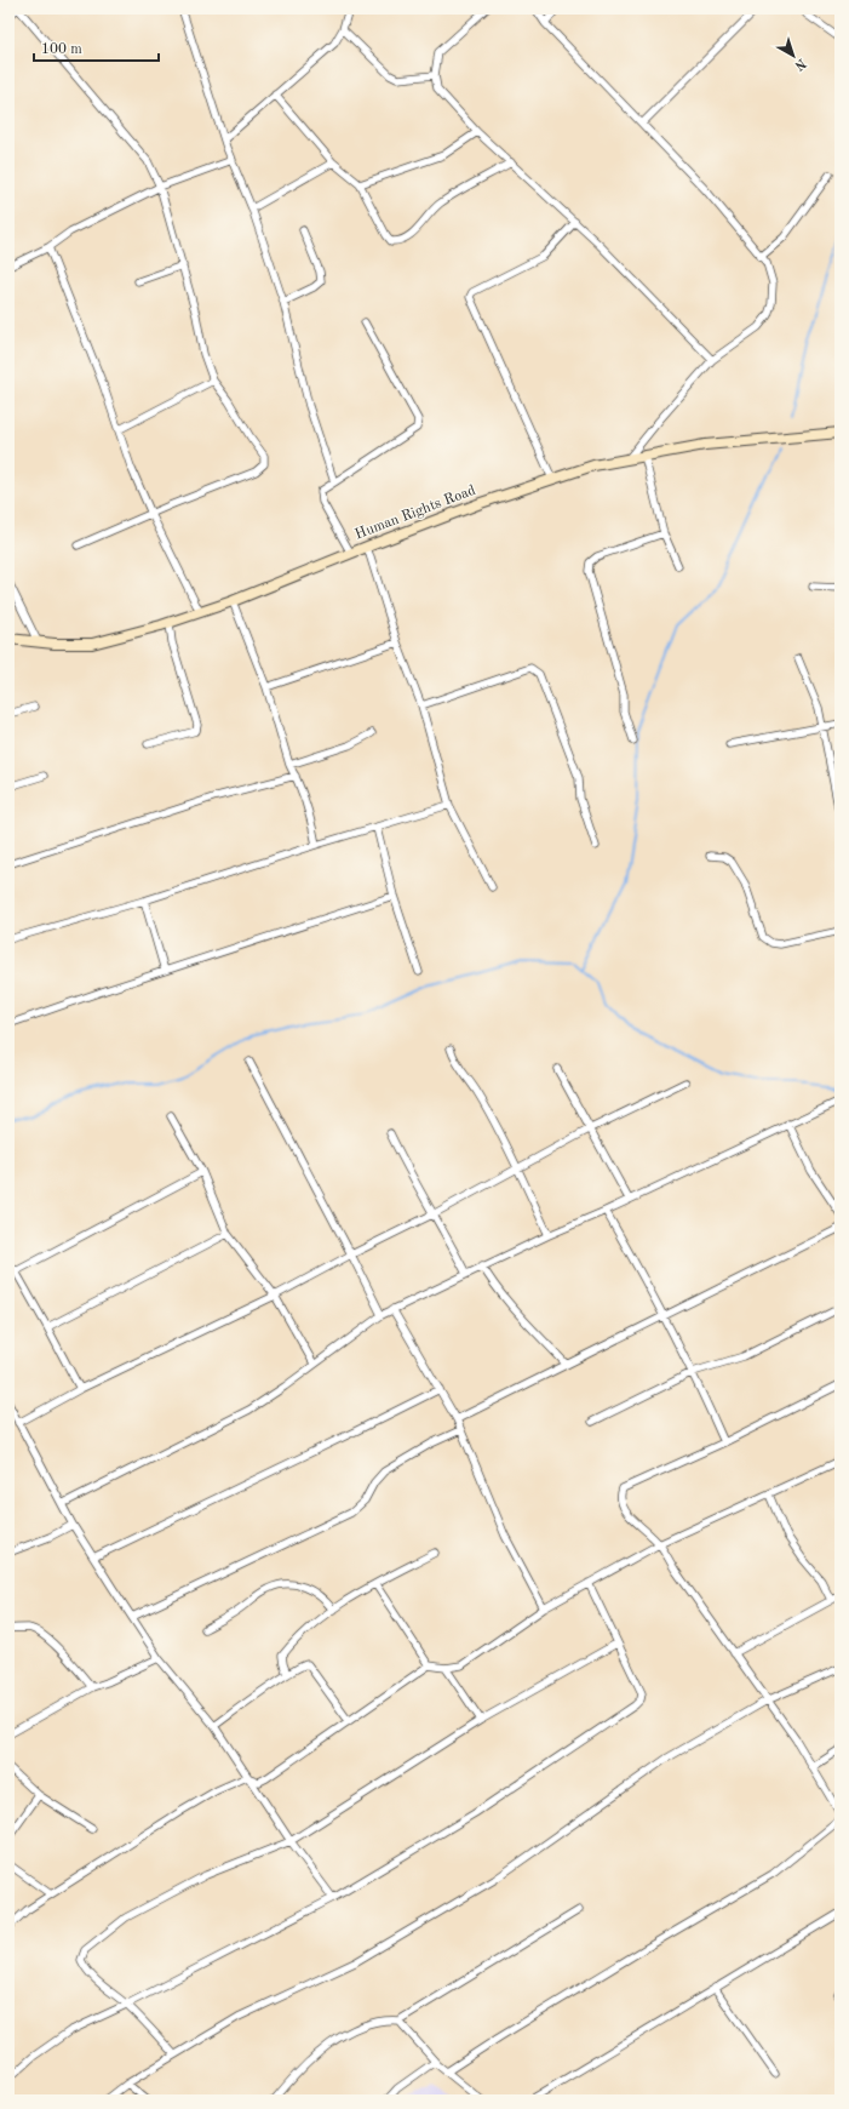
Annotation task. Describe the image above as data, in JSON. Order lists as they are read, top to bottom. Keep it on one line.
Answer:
{"streets":{"street":["Human Rights Road"]},"scale_bar":"100 m","north":"bottom right"}
